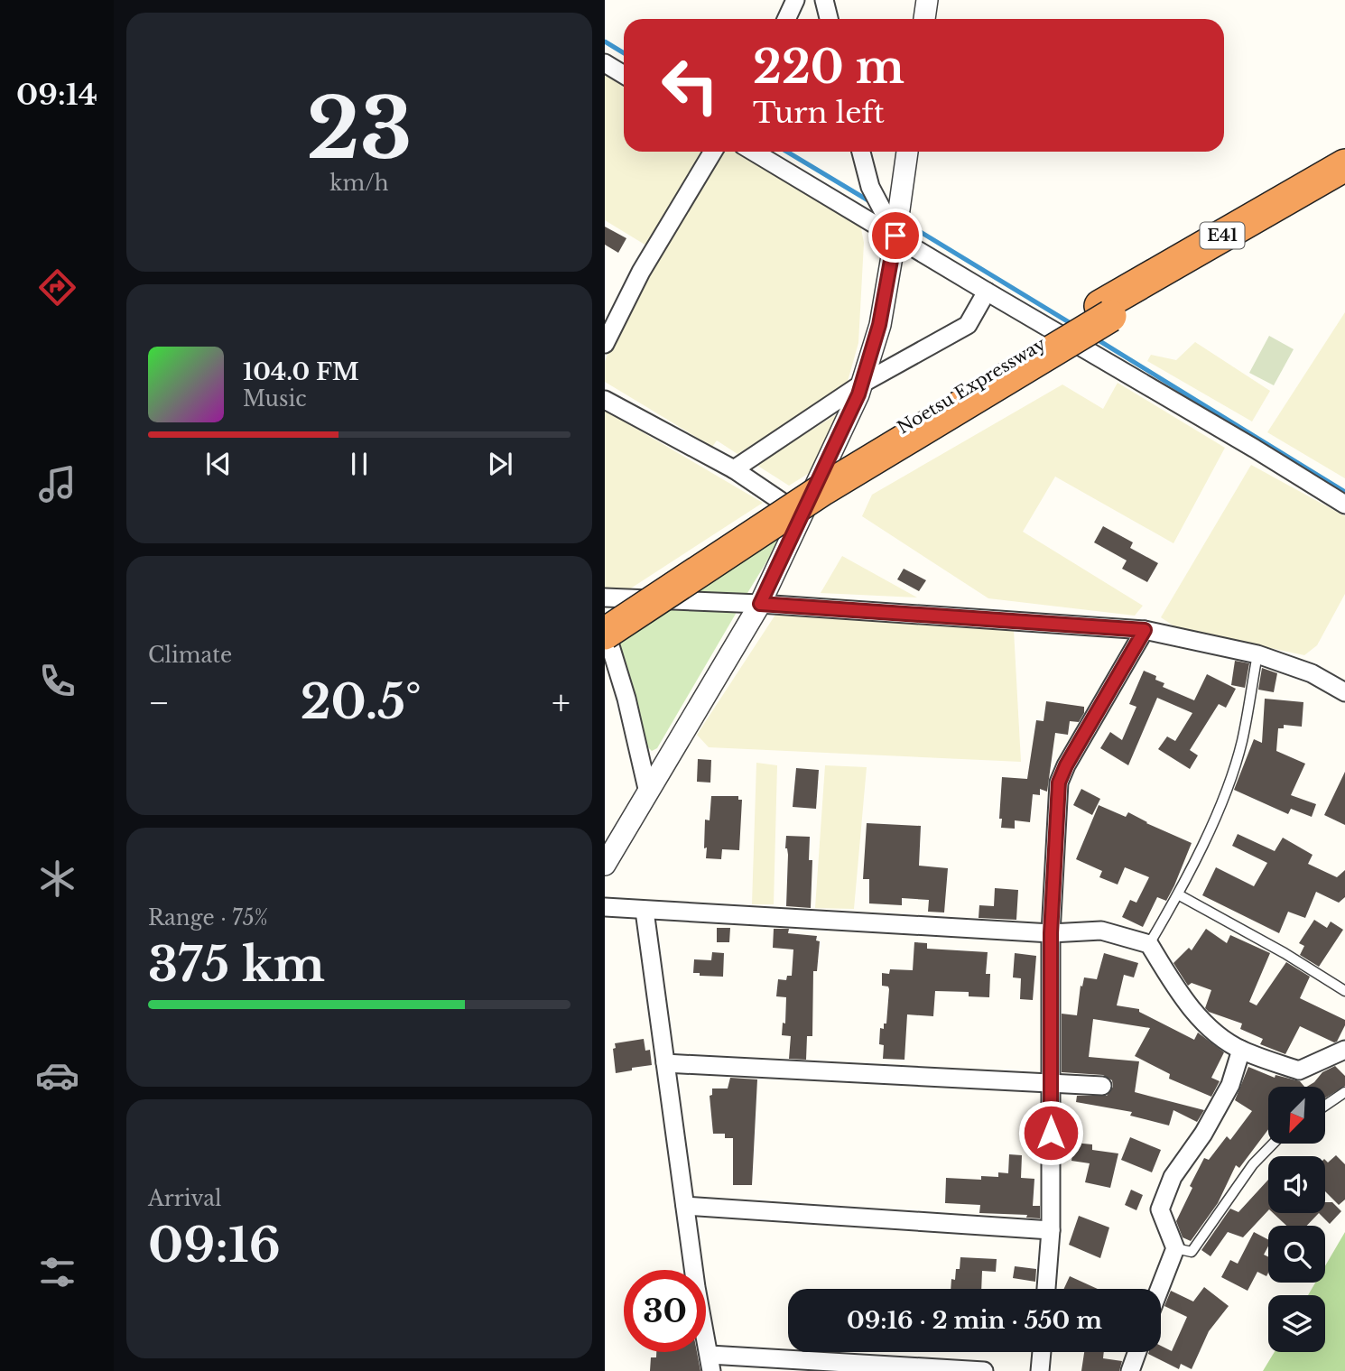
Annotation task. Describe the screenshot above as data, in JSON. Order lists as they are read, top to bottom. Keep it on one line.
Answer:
{"streets":{"highway":["E41","Noetsu Expressway"]},"north":"bottom left","page":{"tabs":"09:14","tile":[["23","km/h"],"Climate",["Range · 75%","375 km"],["Arrival","09:16"]],"turn":["220 m","Turn left"],"song":["104.0 FM","Music"],"heat":["−","20.5°","+"],"limit":"30","trip":"09:16 · 2 min · 550 m"}}
